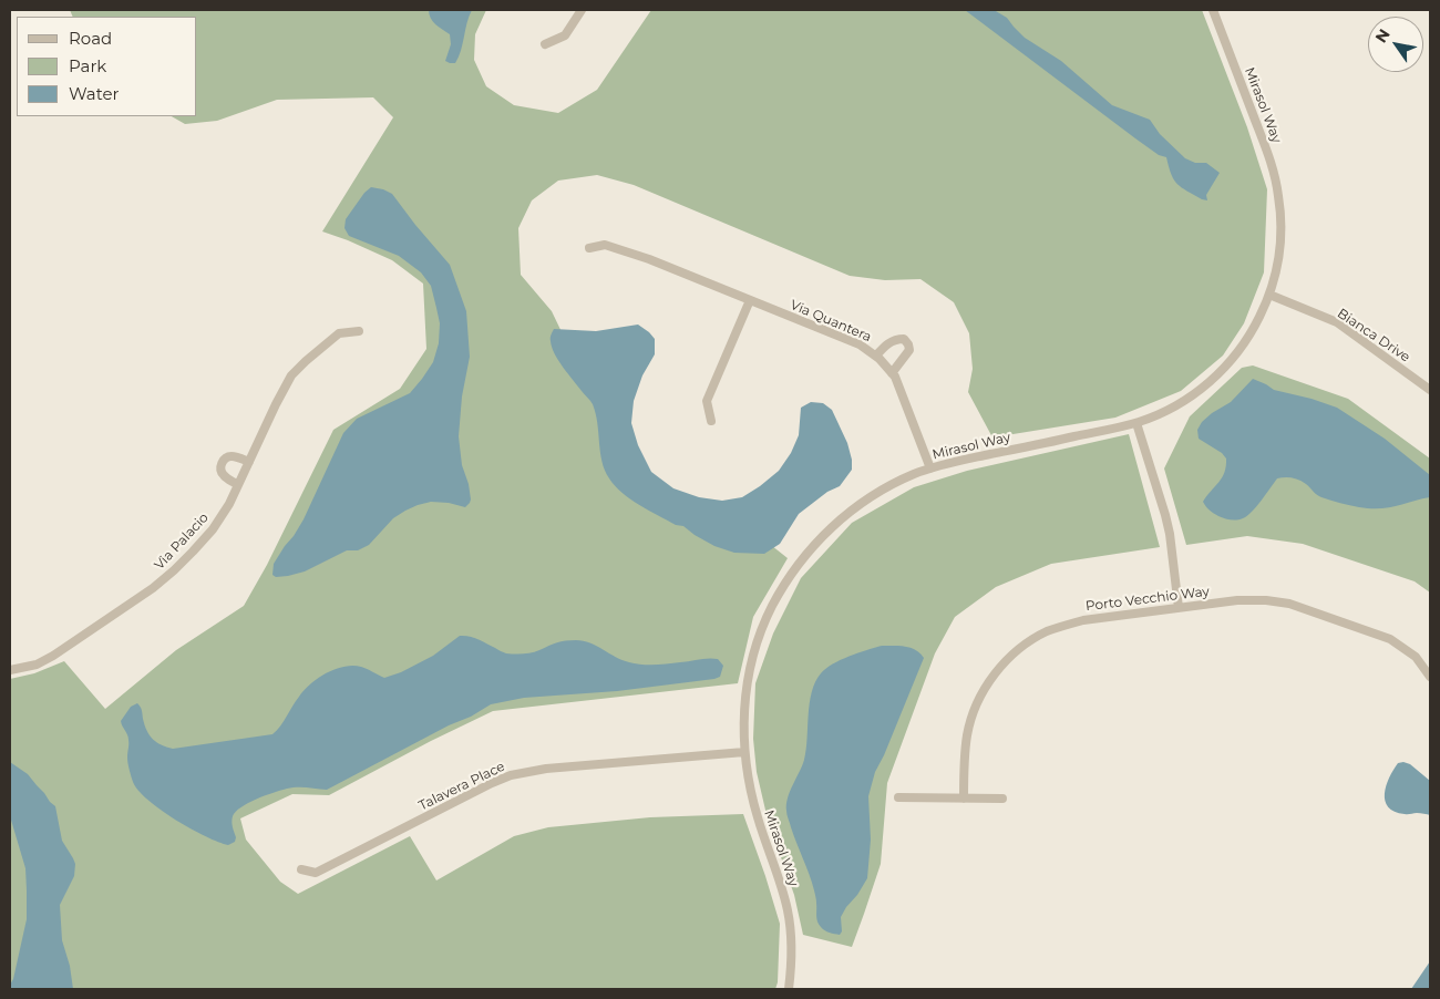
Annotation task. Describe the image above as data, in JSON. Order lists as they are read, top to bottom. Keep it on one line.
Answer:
{"streets":{"street":["Mirasol Way","Via Quantera","Bianca Drive","Via Palacio","Porto Vecchio Way","Talavera Place"]},"crossings":[["Mirasol Way","Via Quantera"],["Mirasol Way","Bianca Drive"],["Mirasol Way","Talavera Place"]],"legend":["Road","Park","Water"],"north":"top left"}
